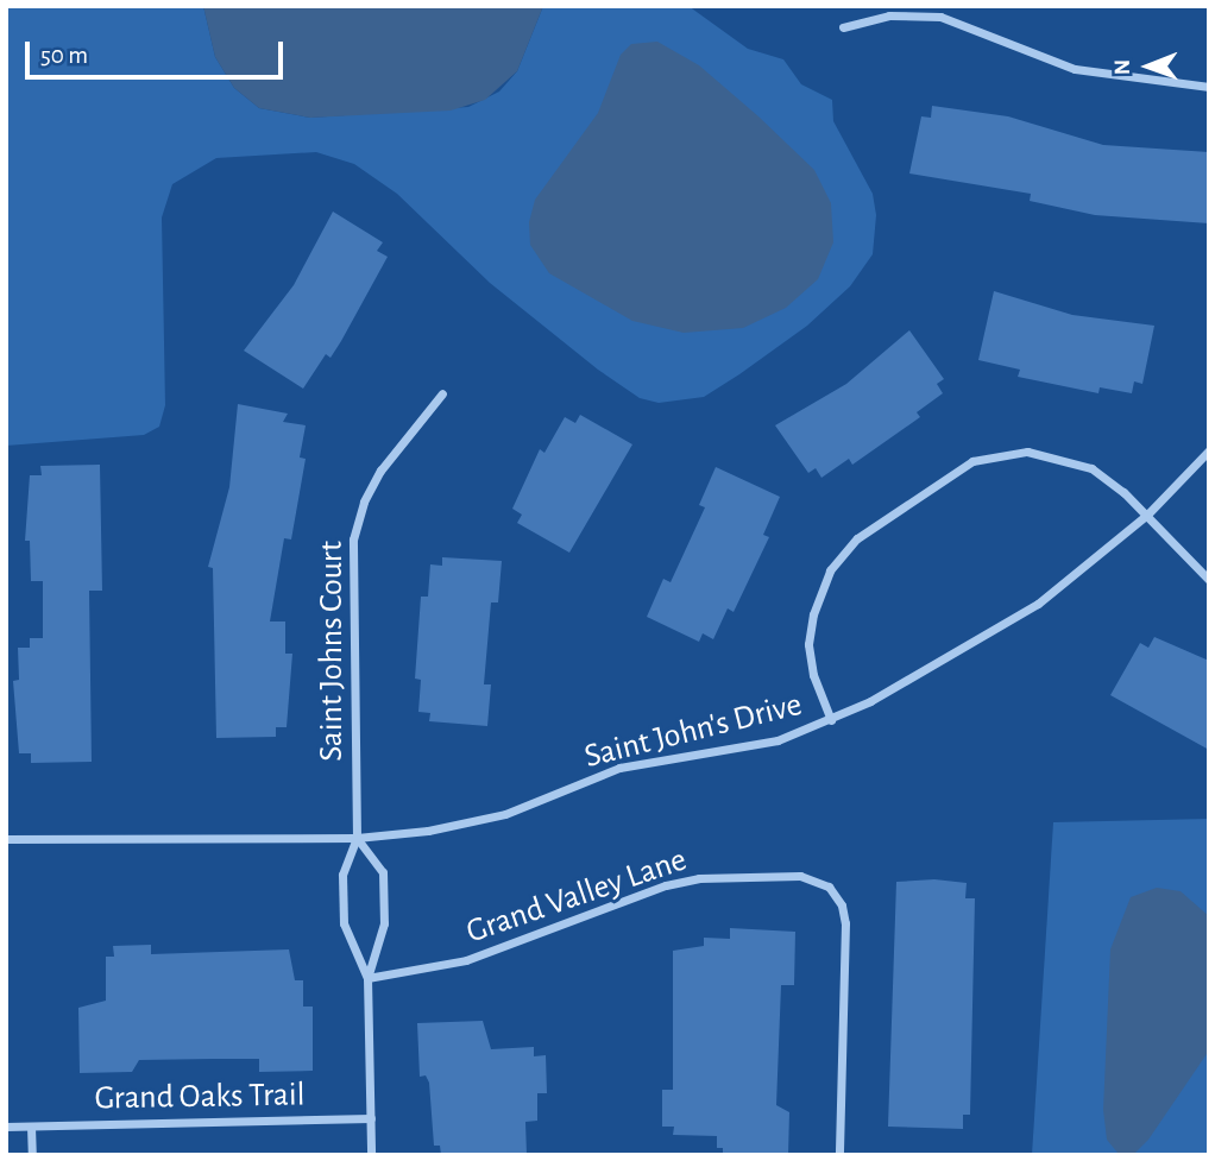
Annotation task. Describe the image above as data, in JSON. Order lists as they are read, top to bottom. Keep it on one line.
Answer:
{"streets":{"street":["Saint Johns Court","Saint John's Drive","Grand Valley Lane","Grand Oaks Trail"]},"crossings":[["Saint Johns Court","Saint John's Drive"]],"scale_bar":"50 m","north":"left"}
